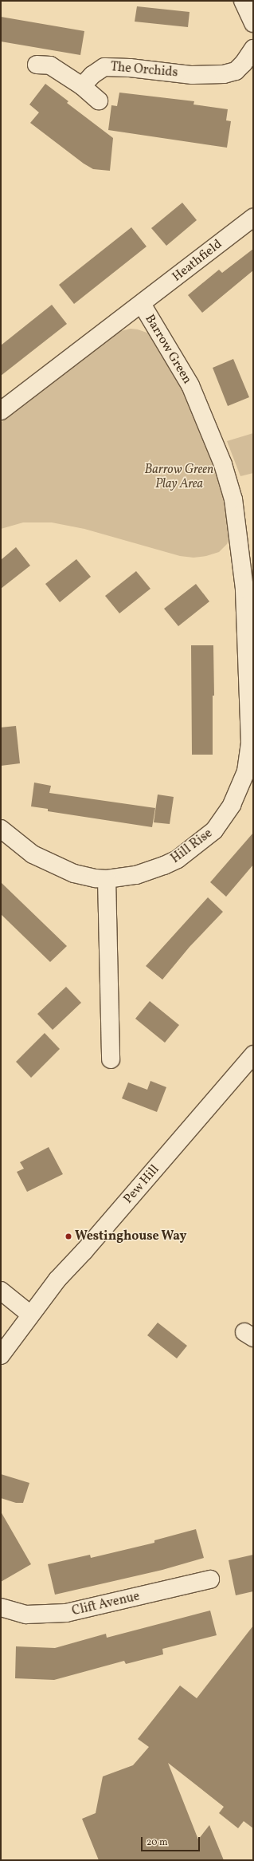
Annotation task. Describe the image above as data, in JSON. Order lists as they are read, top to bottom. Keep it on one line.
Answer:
{"streets":{"street":["The Orchids","Heathfield","Barrow Green","Hill Rise","Pew Hill","Clift Avenue"]},"crossings":[["Heathfield","Barrow Green"],["Barrow Green","Hill Rise"]],"parks":["Barrow Green Play Area"],"places":["Westinghouse Way"],"scale_bar":"20 m"}
